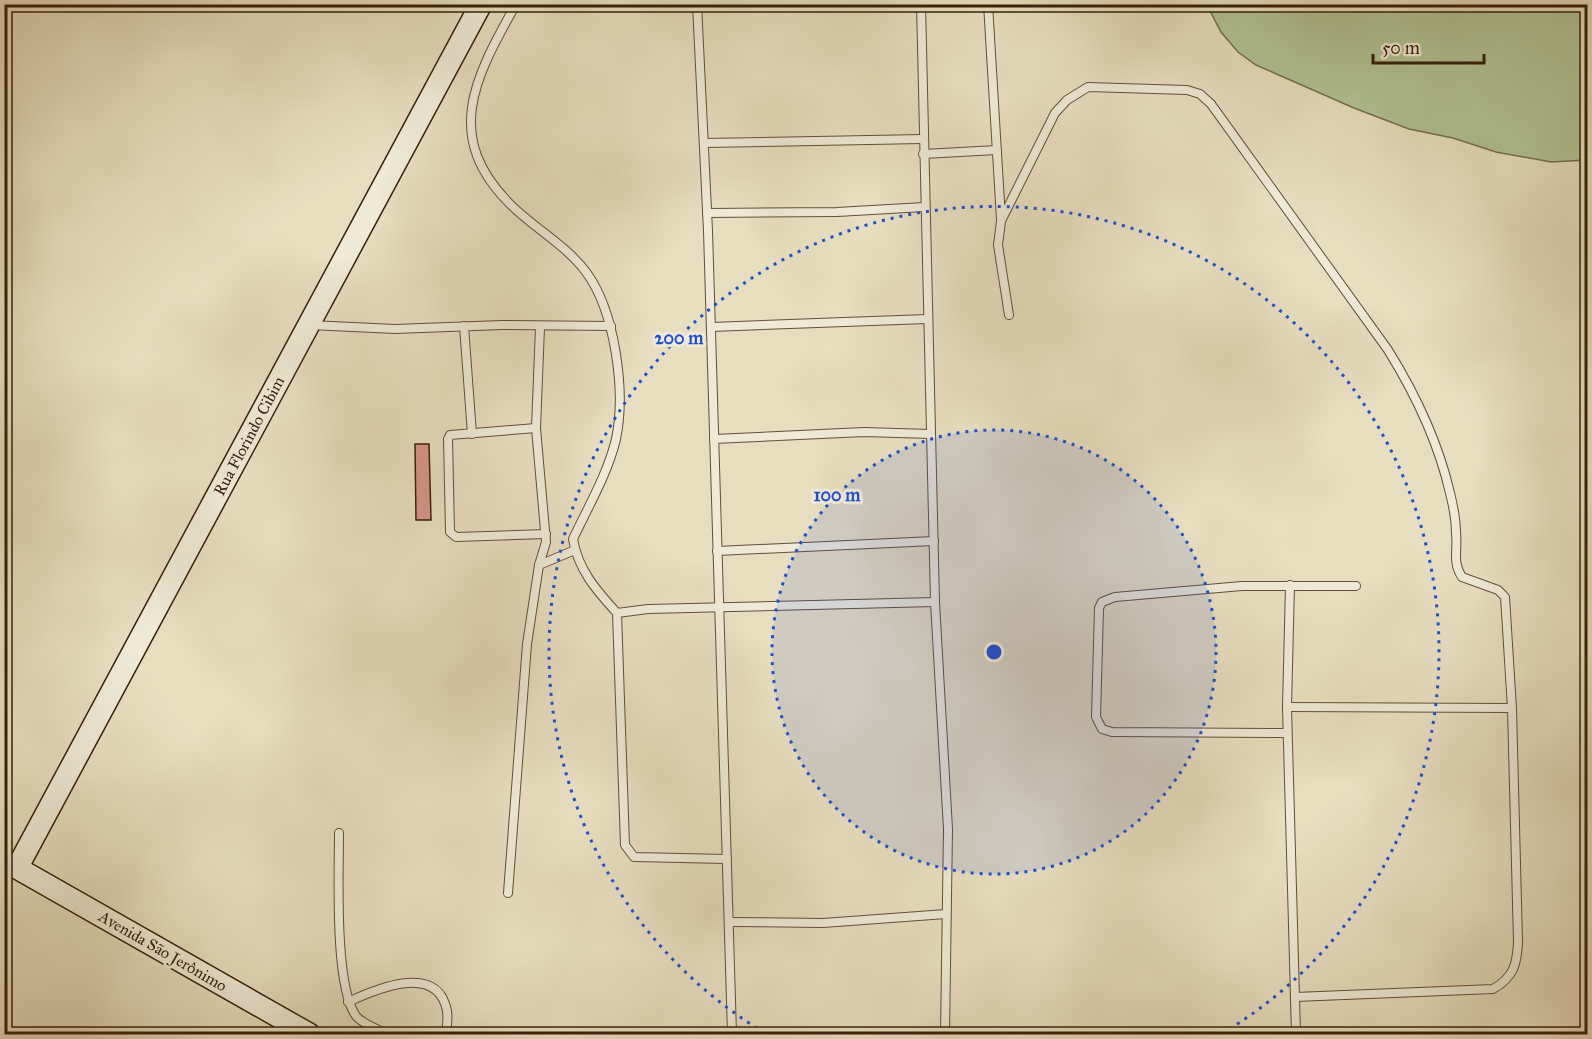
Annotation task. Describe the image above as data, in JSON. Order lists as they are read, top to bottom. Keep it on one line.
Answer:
{"streets":{"street":["Rua Florindo Cibim","Avenida São Jerônimo"]},"crossings":[["Rua Florindo Cibim","Avenida São Jerônimo"]],"scale_bar":"50 m","rings":["200 m","100 m"]}
